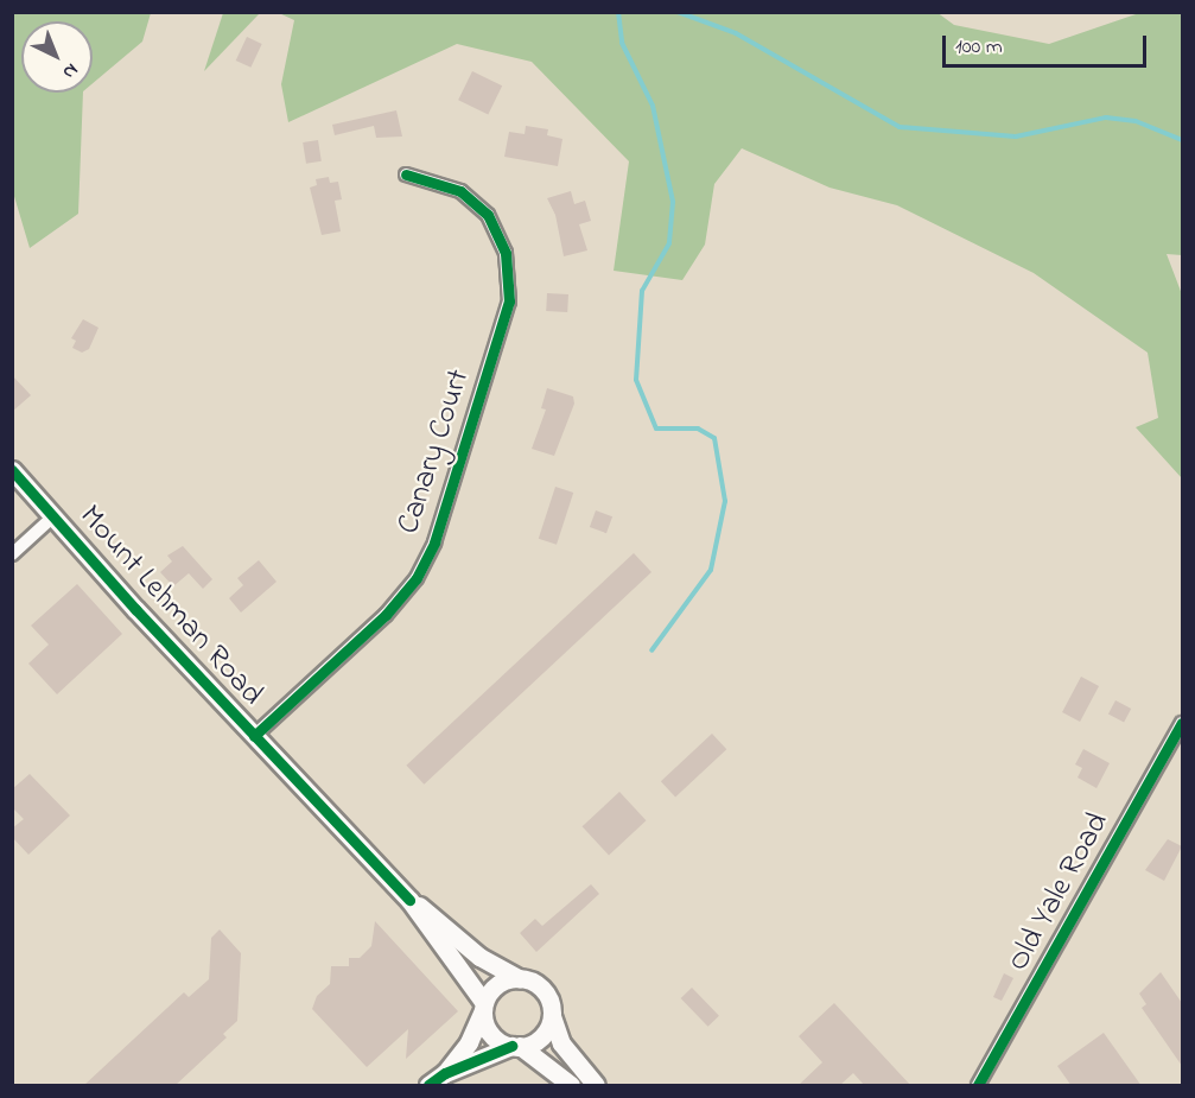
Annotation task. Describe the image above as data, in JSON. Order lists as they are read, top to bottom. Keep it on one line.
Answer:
{"streets":{"main road":["Mount Lehman Road"],"street":["Canary Court","Old Yale Road"]},"crossings":[["Canary Court","Mount Lehman Road"]],"scale_bar":"100 m","north":"bottom right"}
